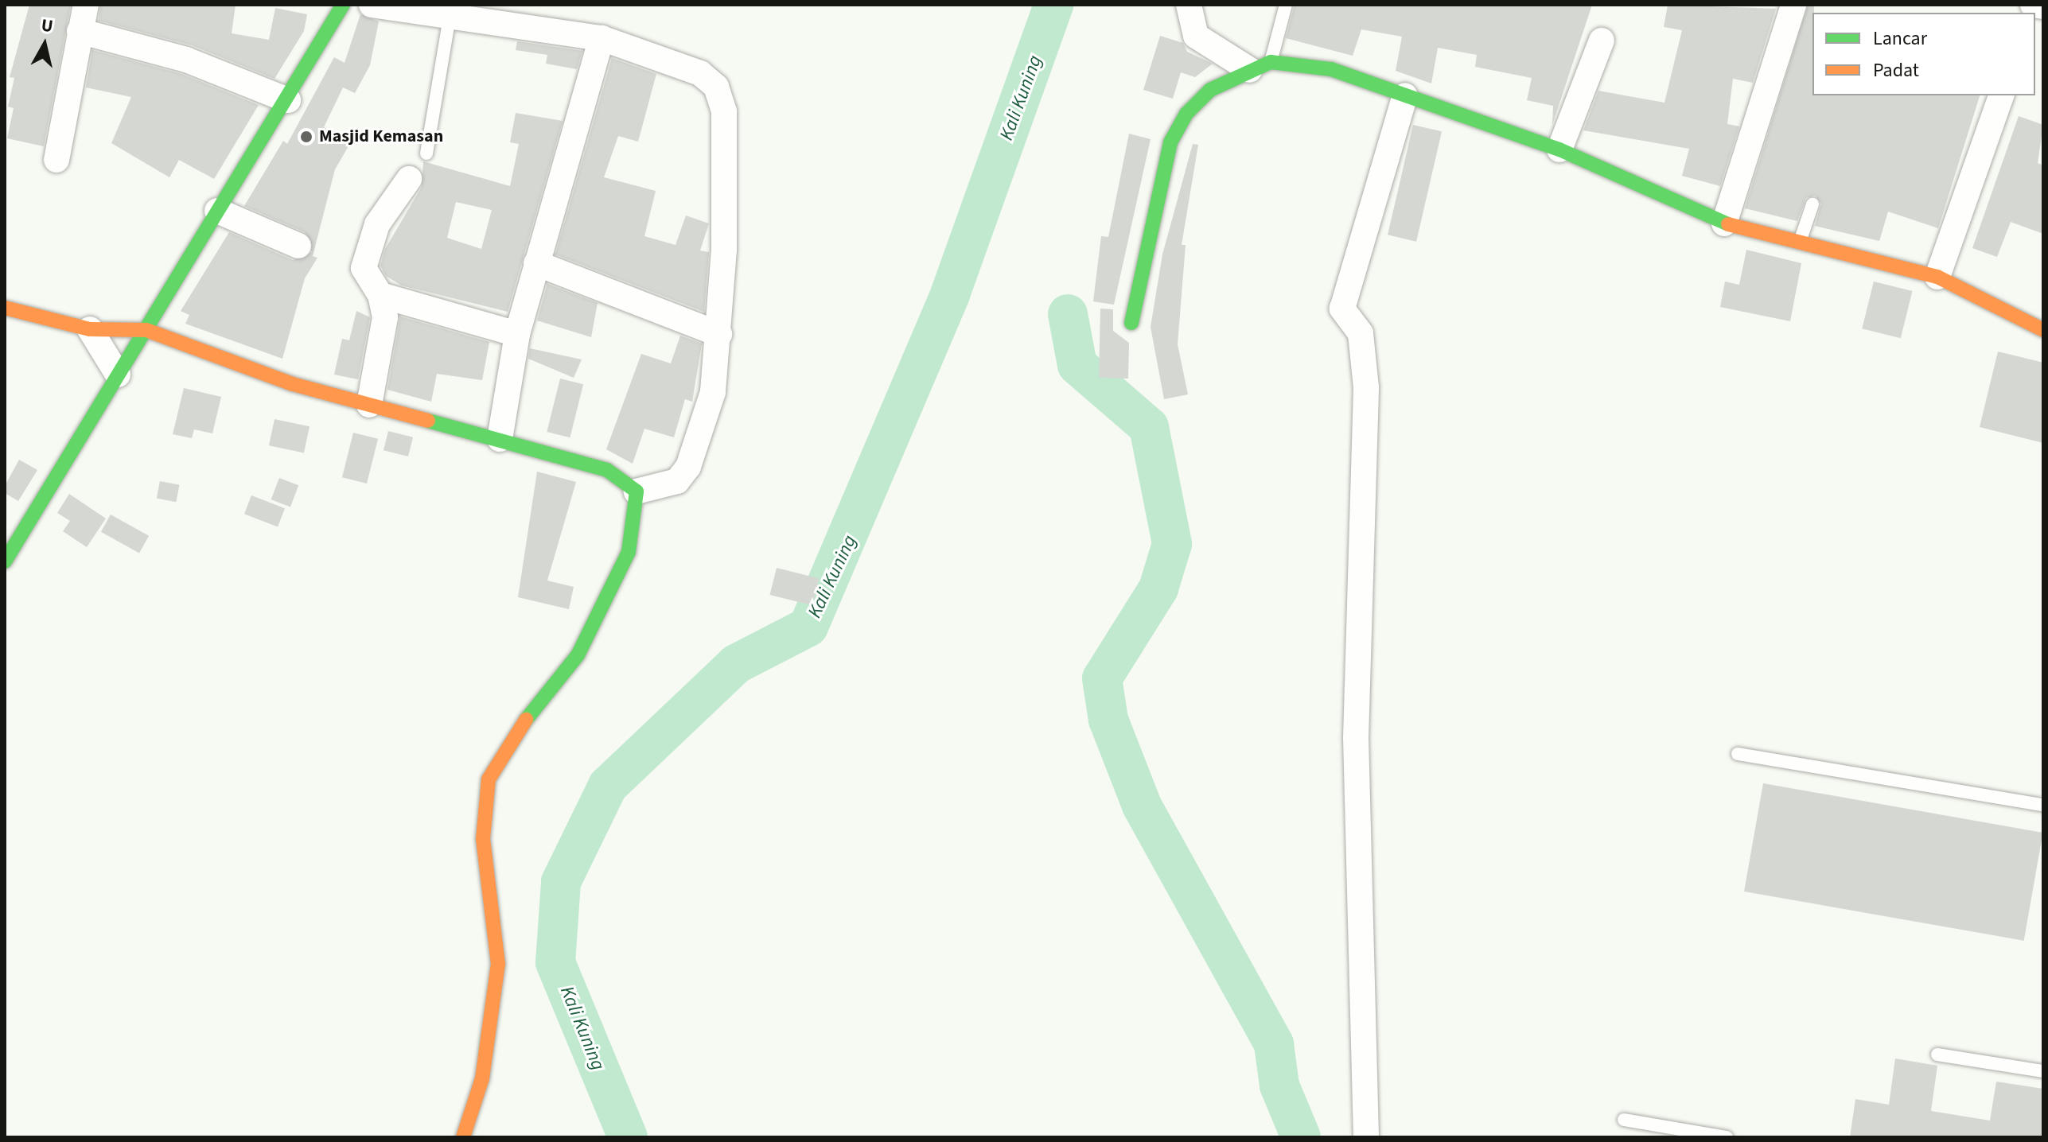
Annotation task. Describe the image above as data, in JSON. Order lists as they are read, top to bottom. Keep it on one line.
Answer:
{"water":["Kali Kuning"],"places":["Masjid Kemasan"],"legend":["Lancar","Padat"],"north":"top"}
